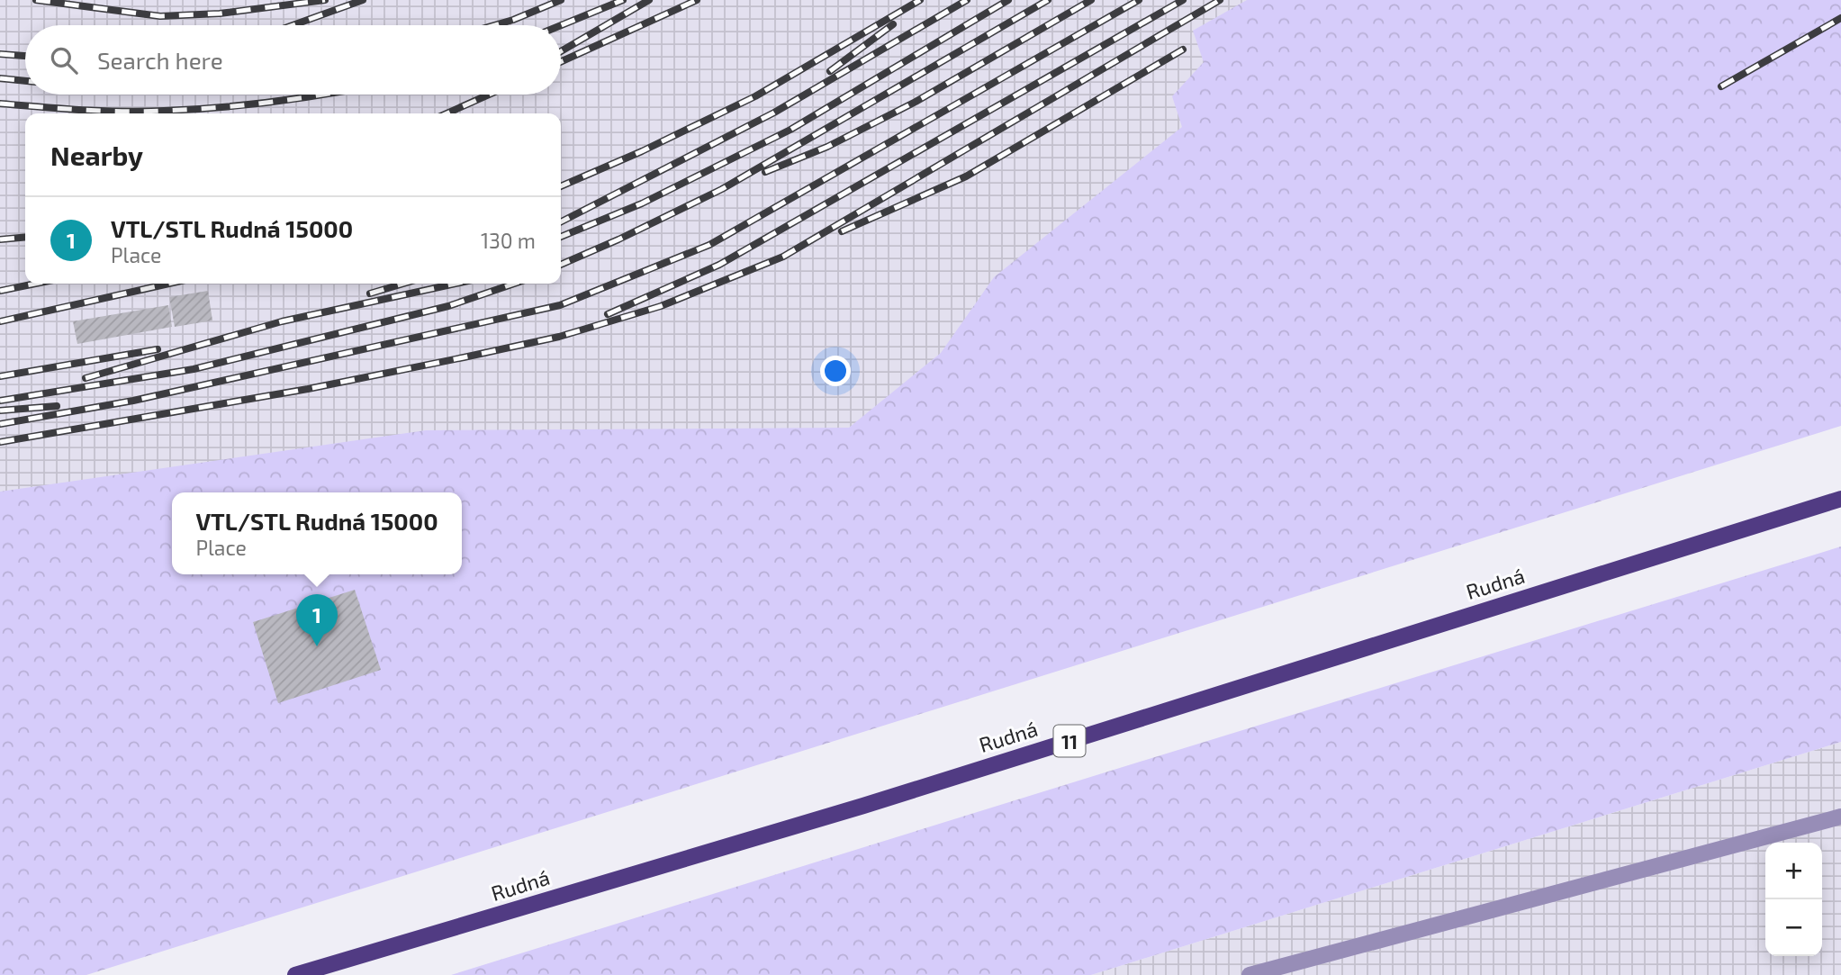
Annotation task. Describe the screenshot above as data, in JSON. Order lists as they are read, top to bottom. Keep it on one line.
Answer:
{"streets":{"main road":["Rudná","11"]},"page":{"search":"Search here","heading":"Nearby","list":[{"mark":"1","name":"VTL/STL Rudná 15000","note":"Place","value":"130 m"}],"popup":["VTL/STL Rudná 15000","Place"],"pins":"1","map_buttons":["+","−"]}}
